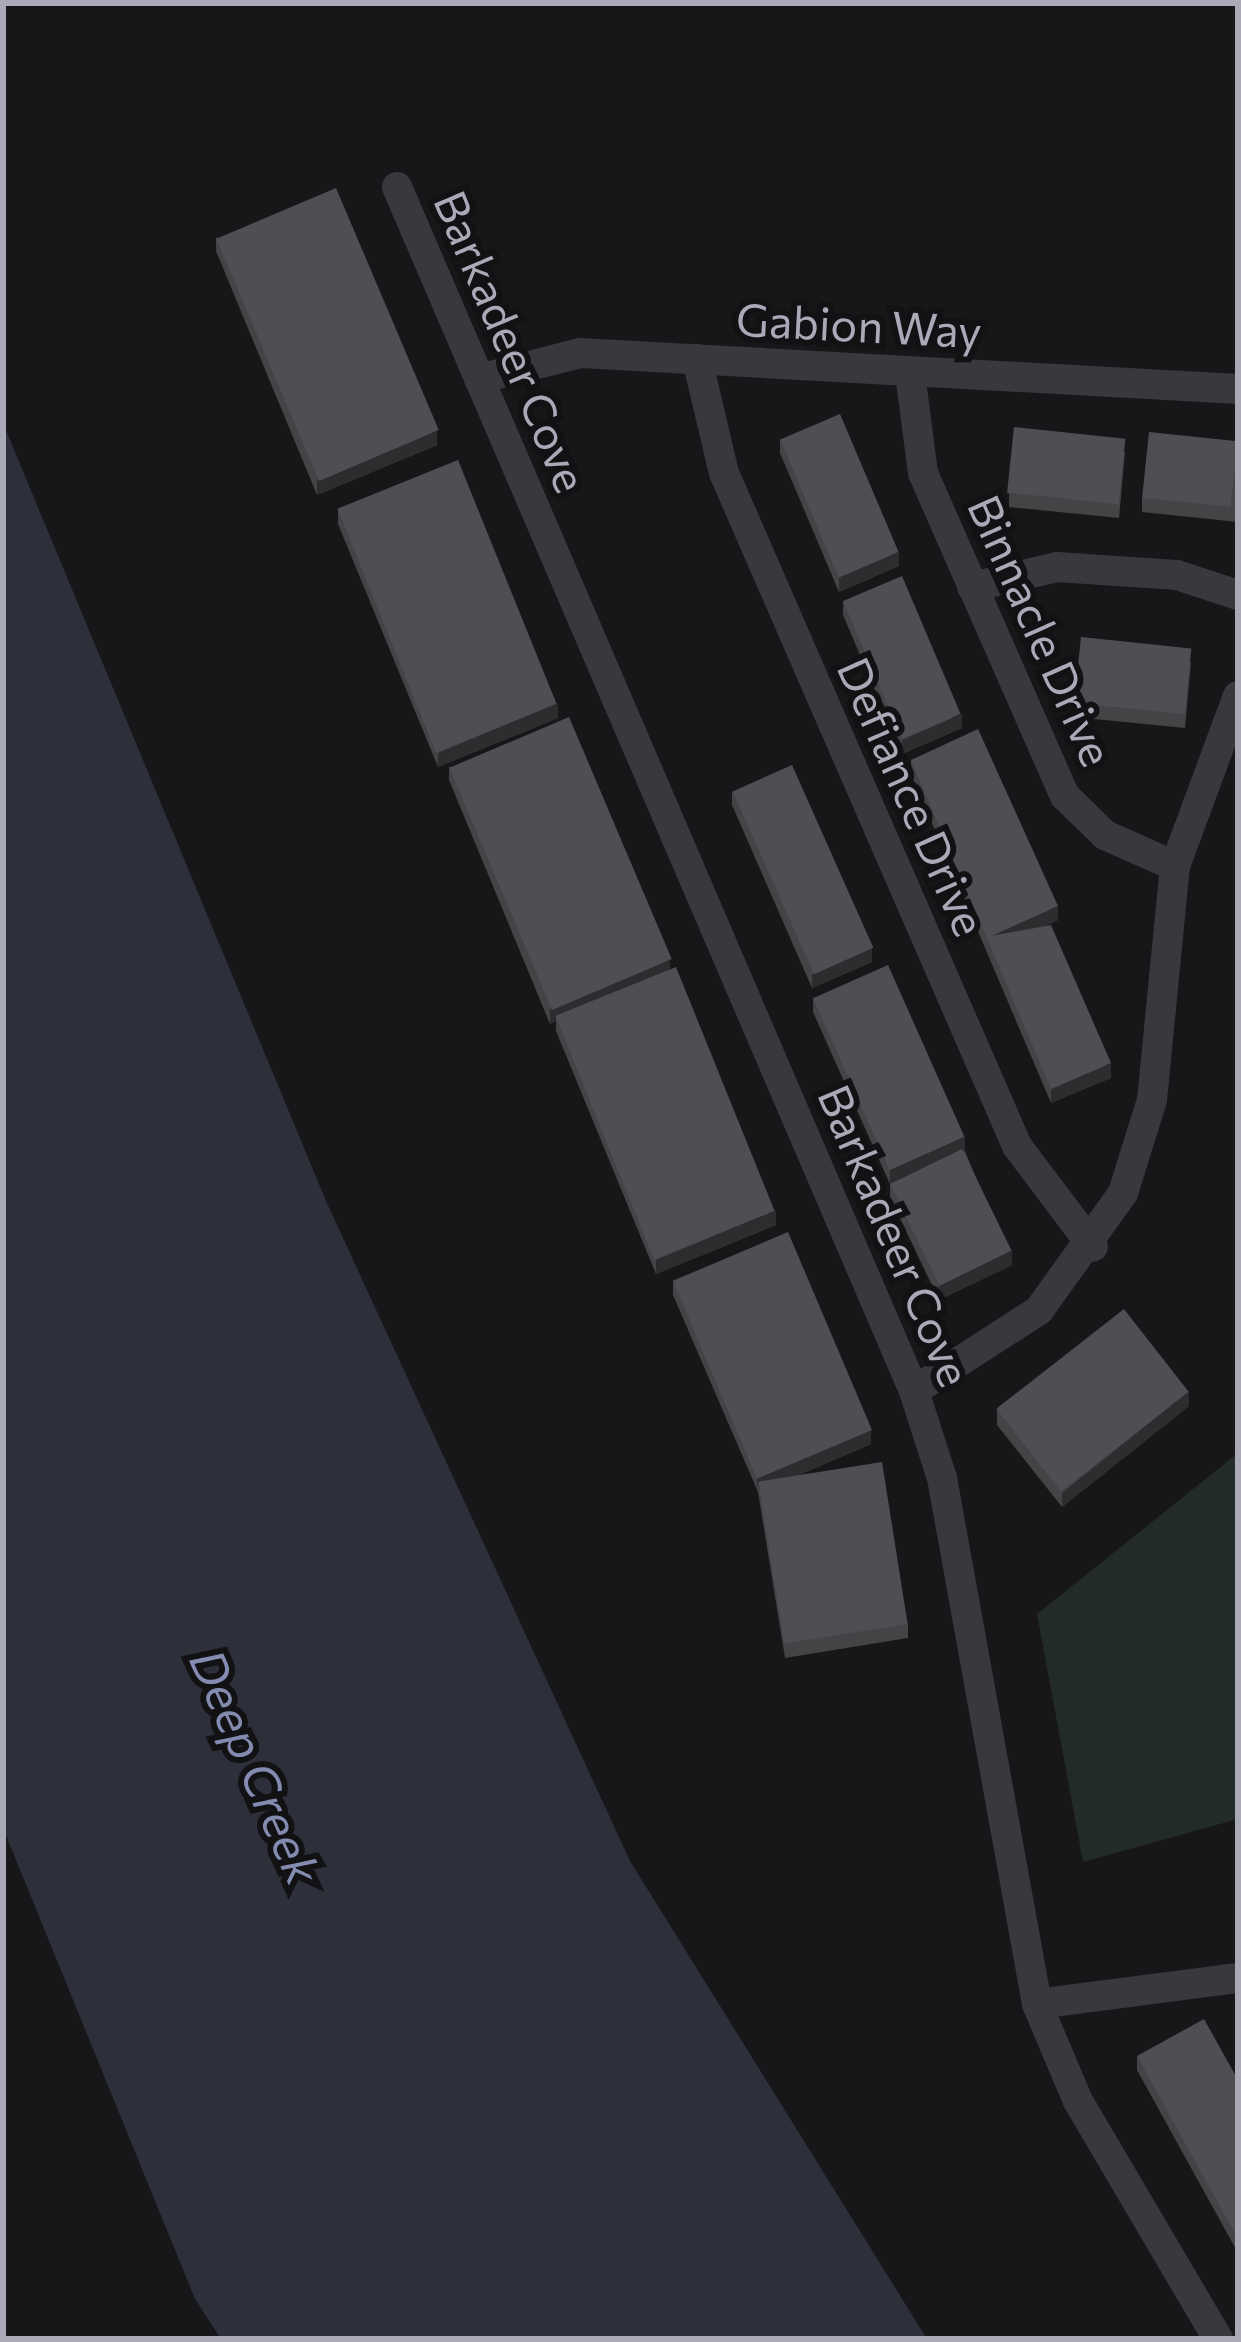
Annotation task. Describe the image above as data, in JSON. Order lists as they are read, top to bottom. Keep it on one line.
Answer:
{"streets":{"street":["Gabion Way","Barkadeer Cove","Binnacle Drive","Defiance Drive"]},"crossings":[["Gabion Way","Barkadeer Cove"],["Gabion Way","Binnacle Drive"],["Gabion Way","Defiance Drive"]],"water":["Deep Creek"]}
